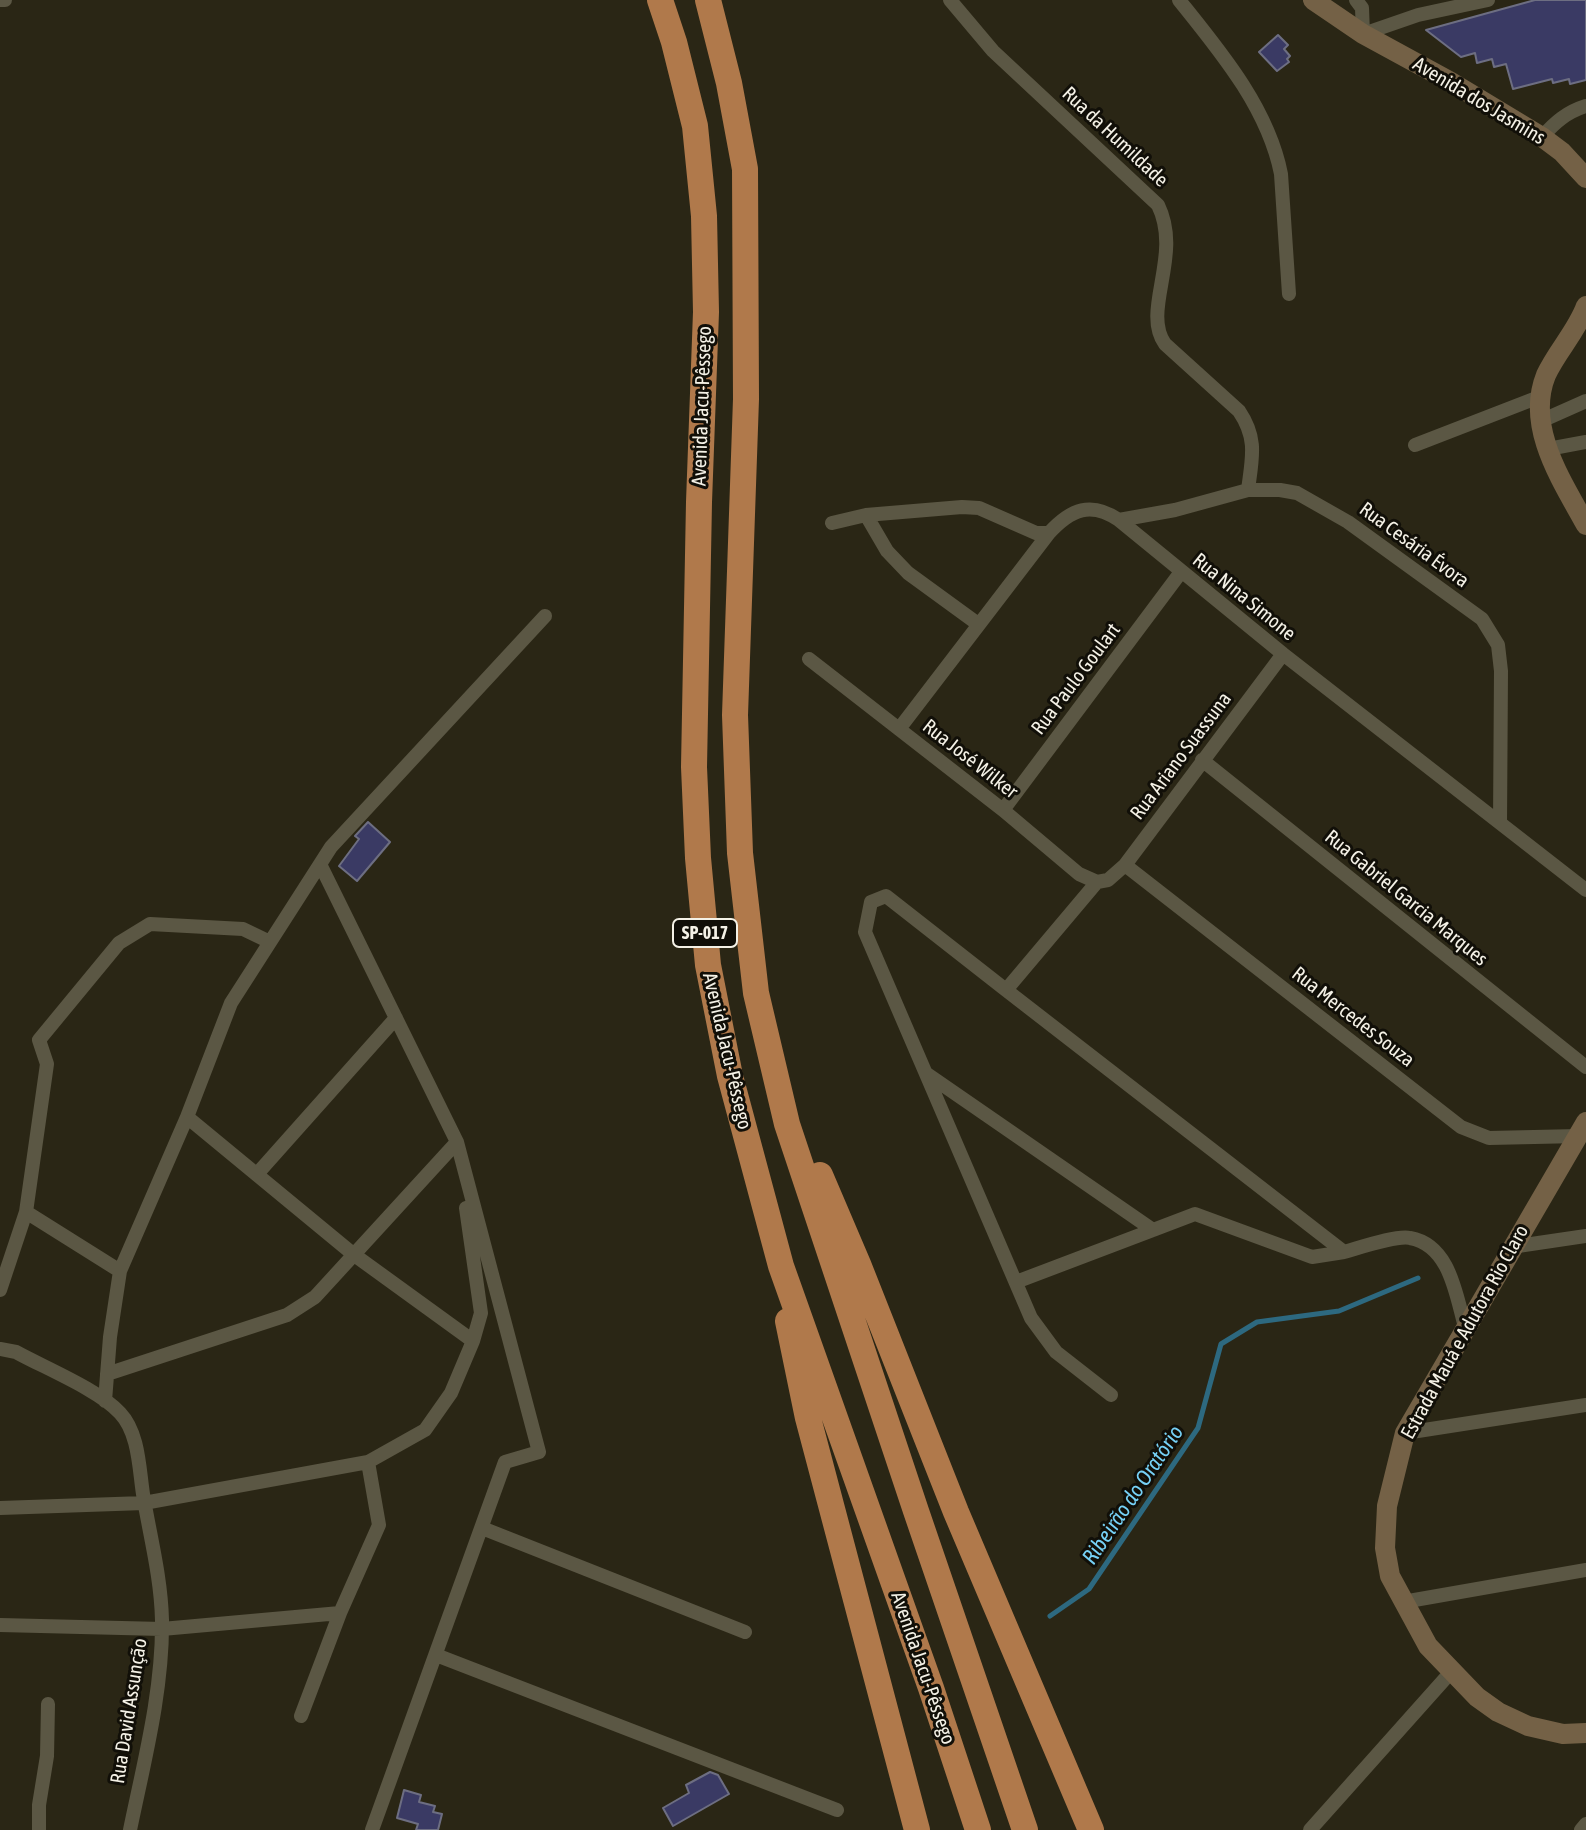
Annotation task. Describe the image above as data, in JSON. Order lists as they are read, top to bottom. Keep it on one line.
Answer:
{"streets":{"highway":["Avenida Jacu-Pêssego","SP-017"],"main road":["Avenida dos Jasmins","Estrada Mauá e Adutora Rio Claro"],"street":["Rua da Humildade","Rua Cesária Évora","Rua Nina Simone","Rua Paulo Goulart","Rua Ariano Suassuna","Rua José Wilker","Rua Gabriel Garcia Marques","Rua Mercedes Souza","Rua David Assunção"]},"crossings":[["Rua da Humildade","Rua Cesária Évora"],["Rua Cesária Évora","Rua Nina Simone"],["Rua Nina Simone","Rua Paulo Goulart"],["Rua Nina Simone","Rua Ariano Suassuna"],["Rua Paulo Goulart","Rua José Wilker"],["Rua Ariano Suassuna","Rua José Wilker"],["Rua Ariano Suassuna","Rua Gabriel Garcia Marques"],["Rua Ariano Suassuna","Rua Mercedes Souza"],["Rua Mercedes Souza","Estrada Mauá e Adutora Rio Claro"]],"water":["Ribeirão do Oratório"]}
